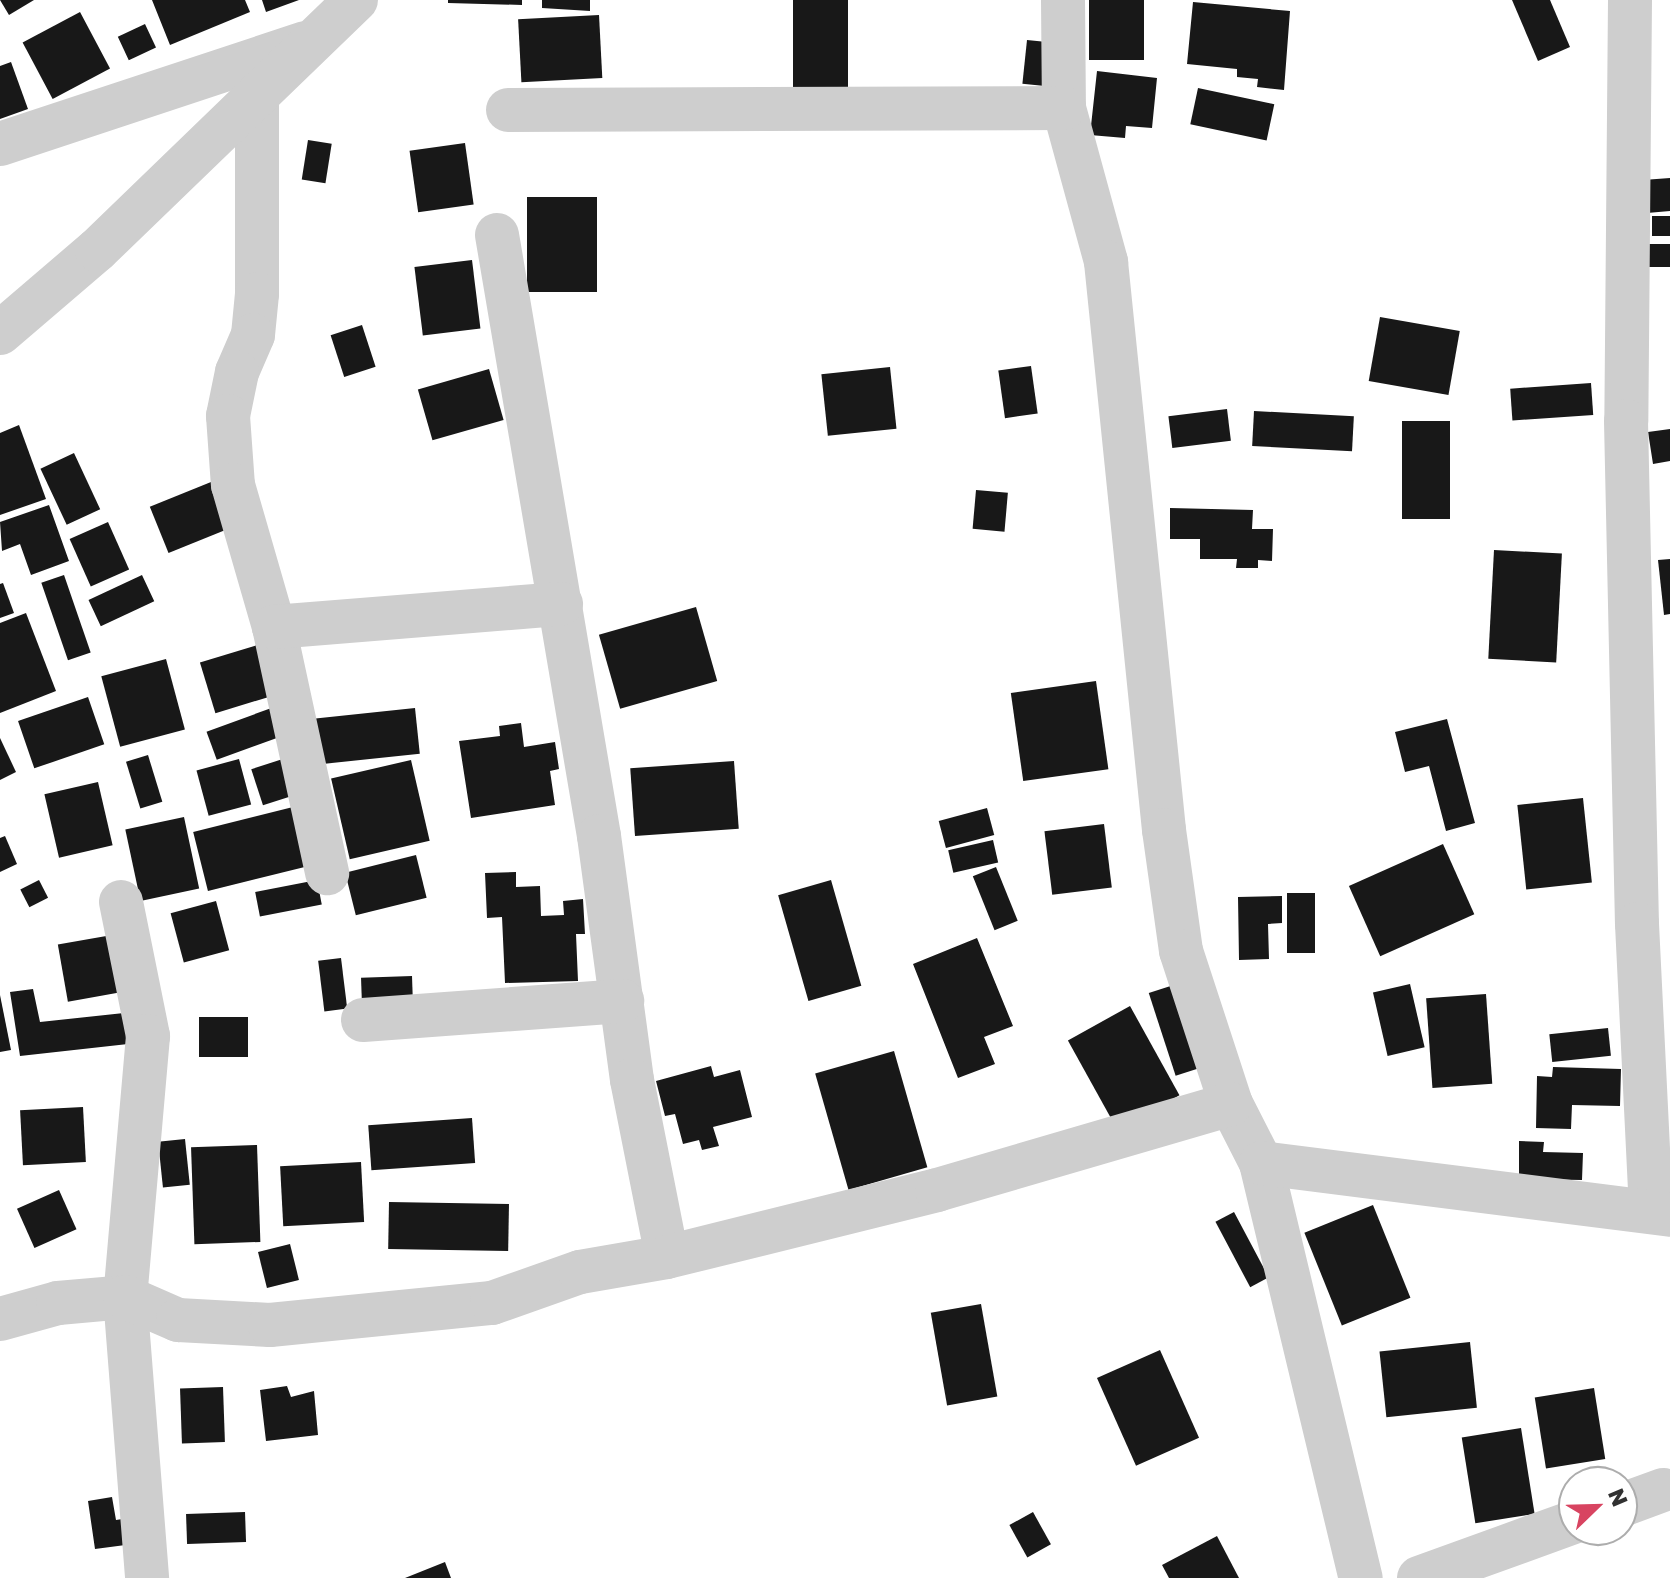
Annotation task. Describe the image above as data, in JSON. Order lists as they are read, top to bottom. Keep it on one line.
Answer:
{"north":"top right"}
